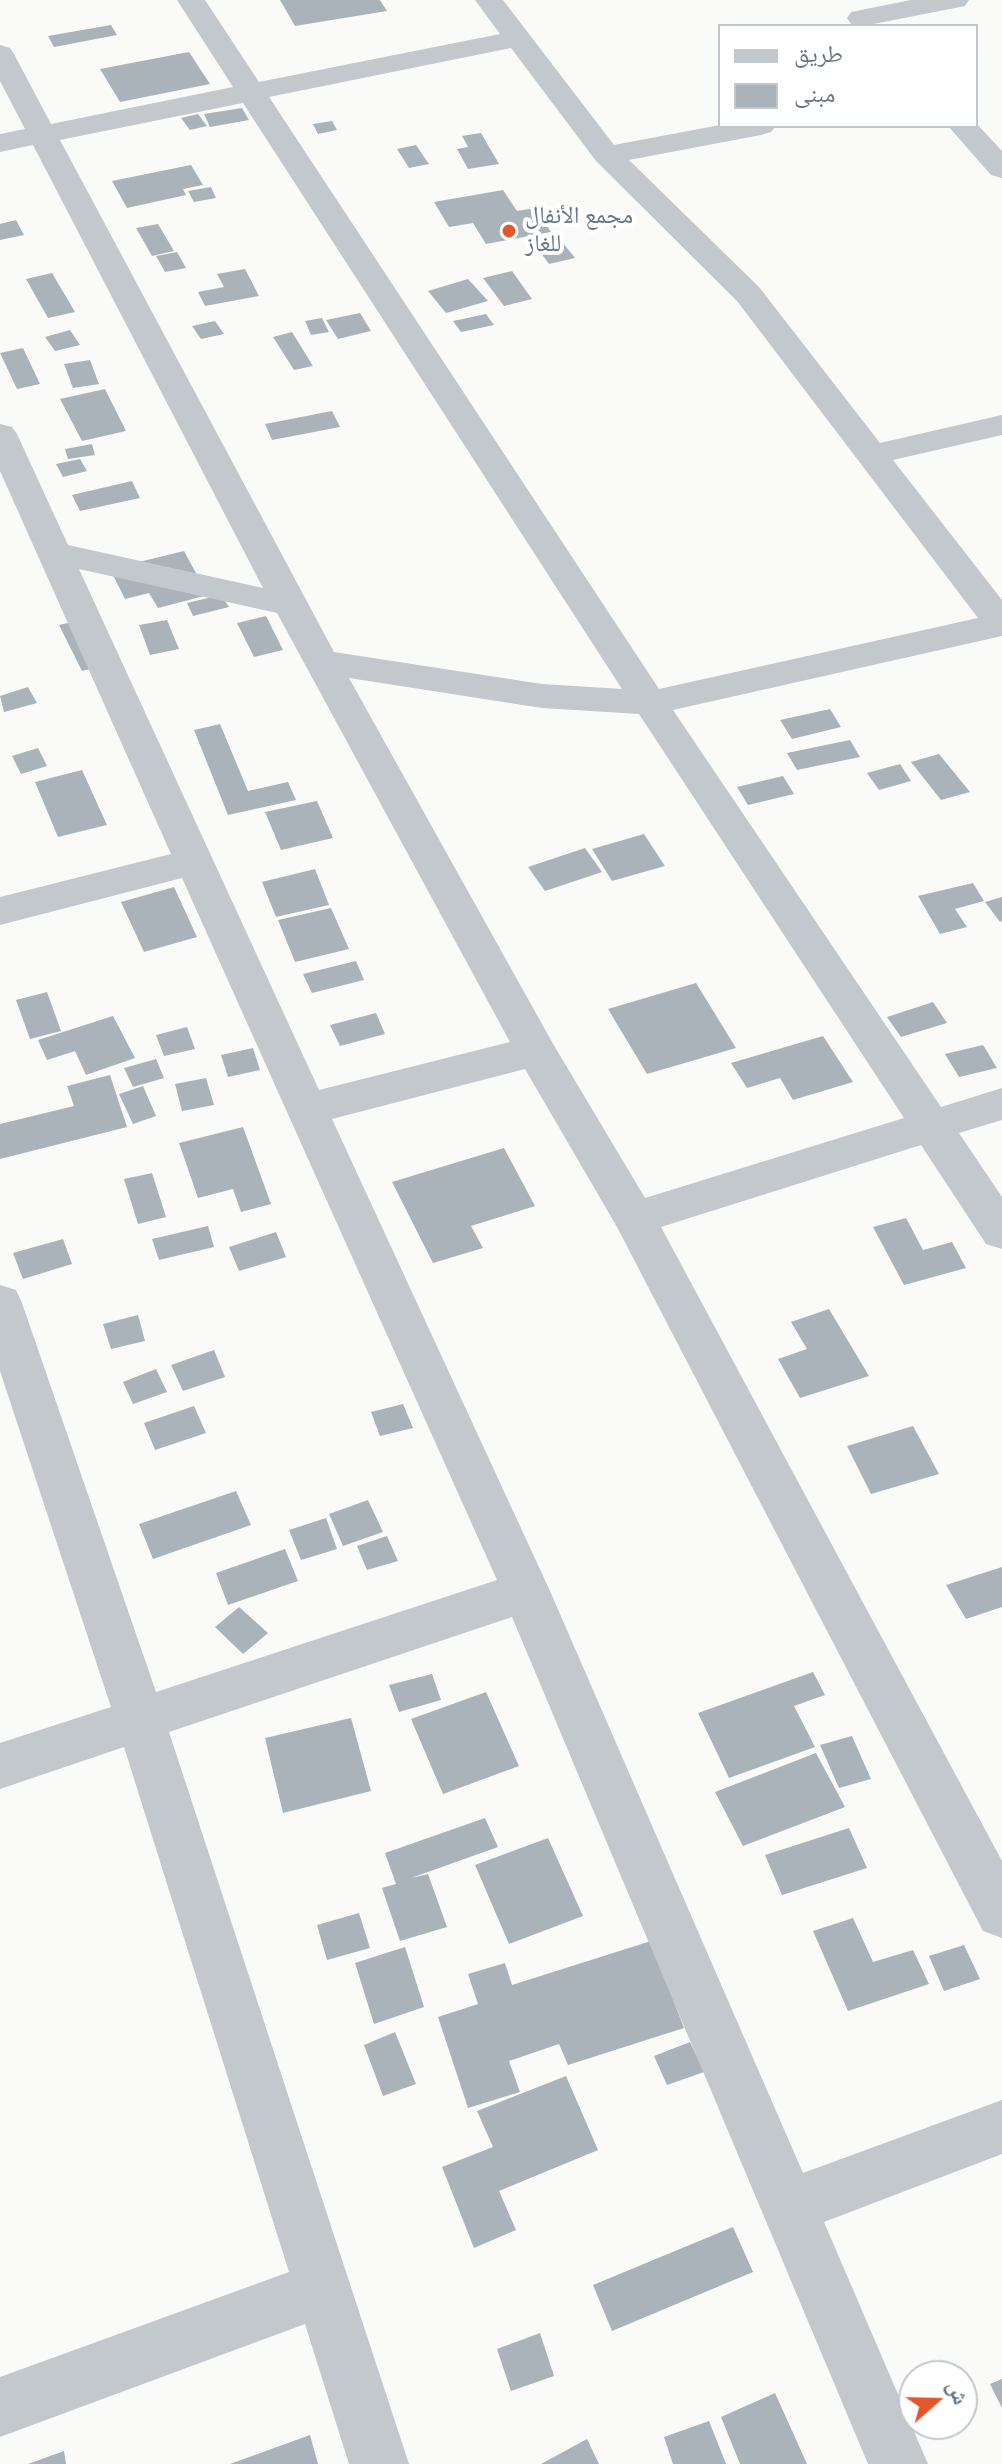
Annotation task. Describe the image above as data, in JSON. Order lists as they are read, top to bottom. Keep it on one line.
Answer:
{"places":["مجمع الأنفال للغاز"],"legend":["طريق","مبنى"],"north":"right"}
